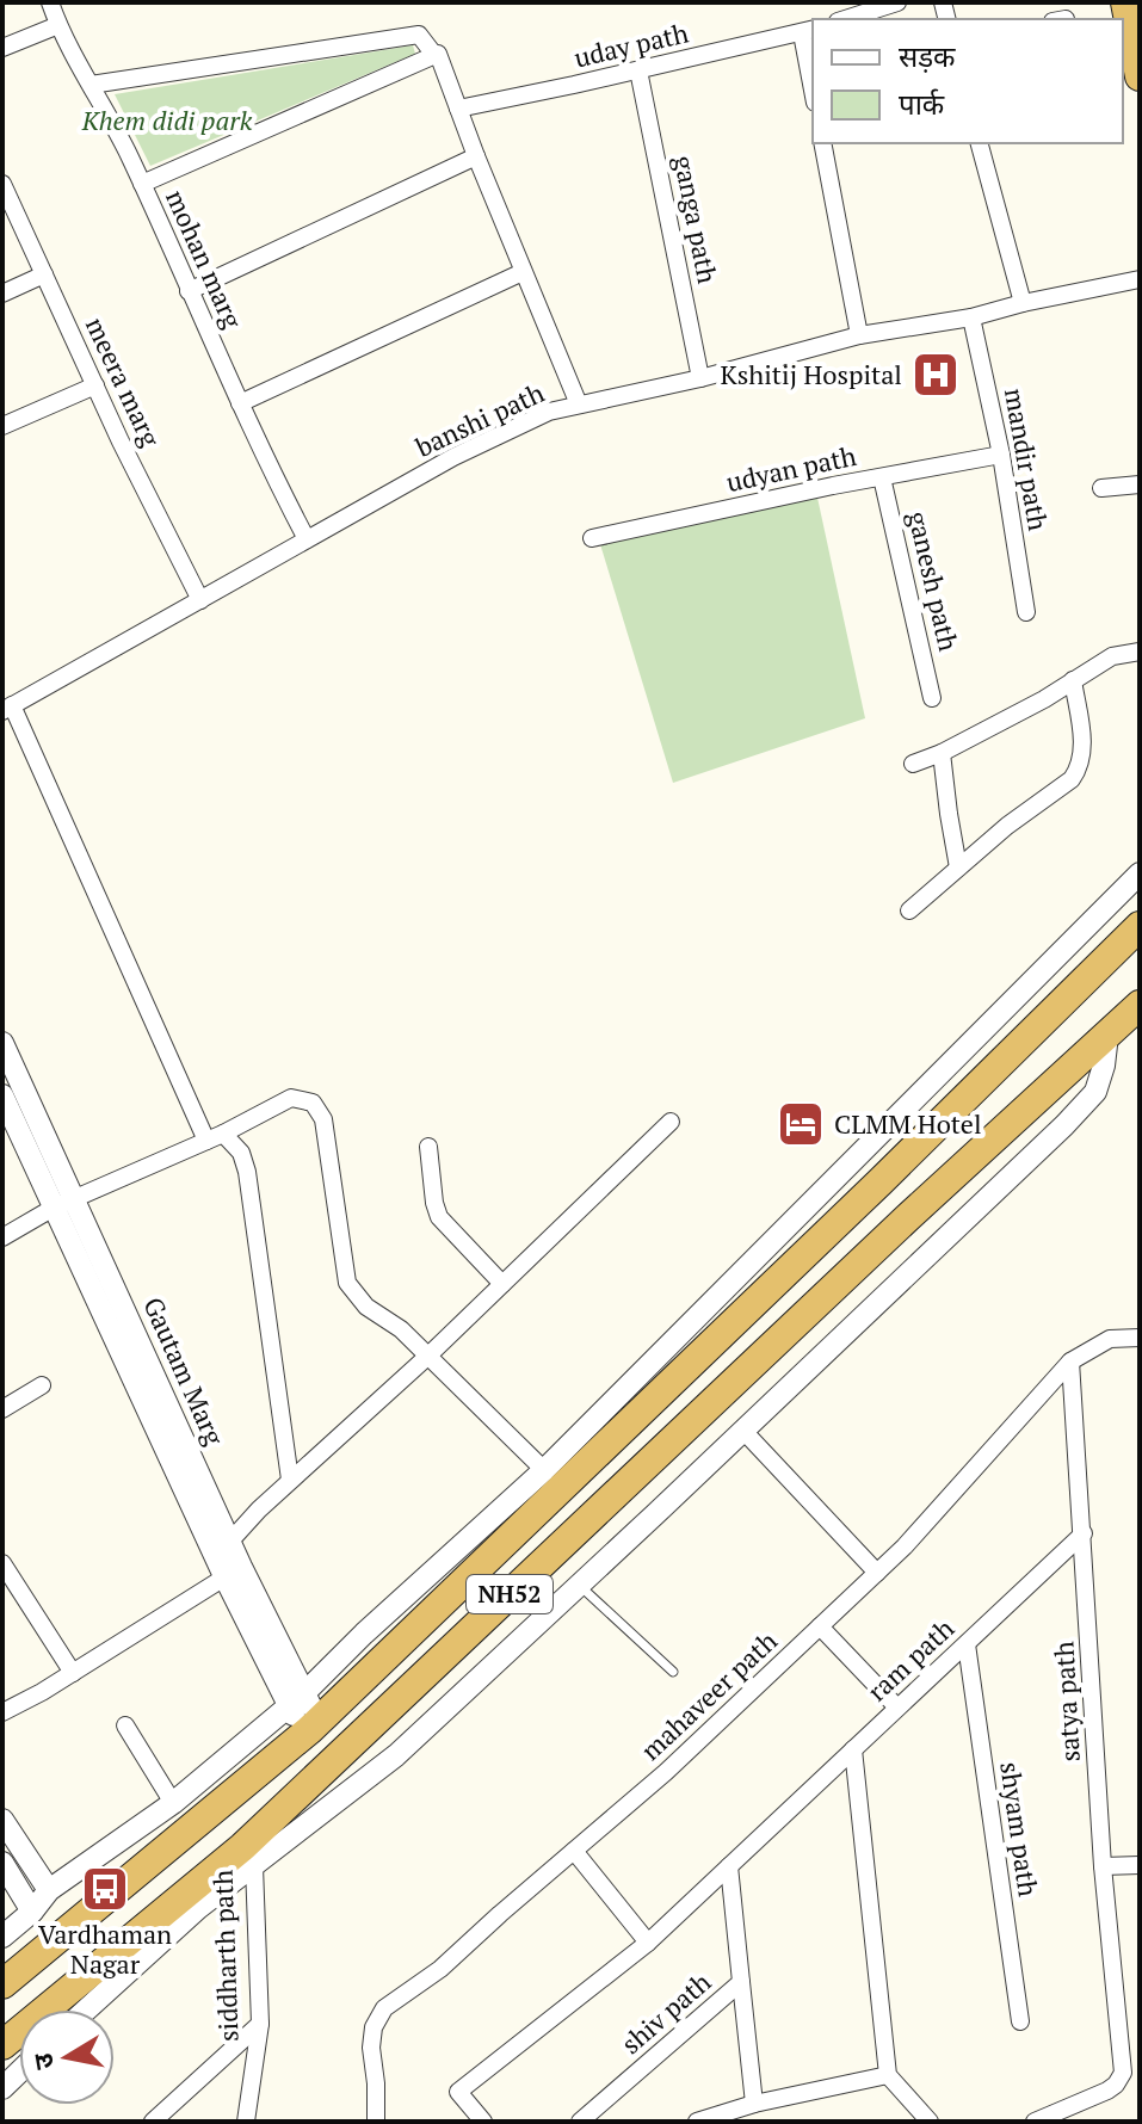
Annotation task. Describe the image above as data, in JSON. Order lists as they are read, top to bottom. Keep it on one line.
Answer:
{"streets":{"highway":["NH52"],"street":["uday path","ganga path","mohan marg","meera marg","banshi path","mandir path","udyan path","ganesh path","Gautam Marg","ram path","mahaveer path","satya path","shyam path","siddharth path","shiv path"]},"crossings":[["uday path","ganga path"],["ganga path","banshi path"],["mohan marg","banshi path"],["meera marg","banshi path"],["banshi path","mandir path"],["mandir path","udyan path"],["udyan path","ganesh path"],["Gautam Marg","NH52"],["NH52","siddharth path"],["ram path","satya path"],["ram path","shyam path"],["ram path","shiv path"]],"parks":["Khem didi park"],"places":{"hospital":["Kshitij Hospital"],"hotel":["CLMM Hotel"],"bus stop":["Vardhaman Nagar"]},"legend":["सड़क","पार्क"],"north":"left"}
